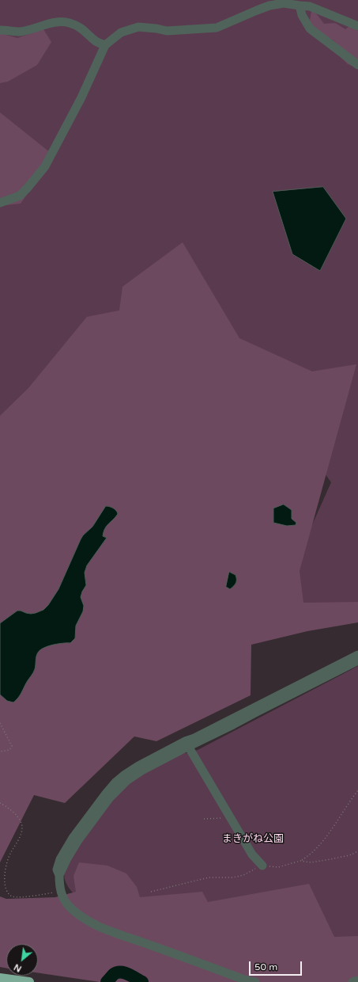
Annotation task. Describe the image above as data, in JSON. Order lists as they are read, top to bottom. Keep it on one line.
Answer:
{"parks":["まきがね公園"],"scale_bar":"50 m","north":"bottom left"}
